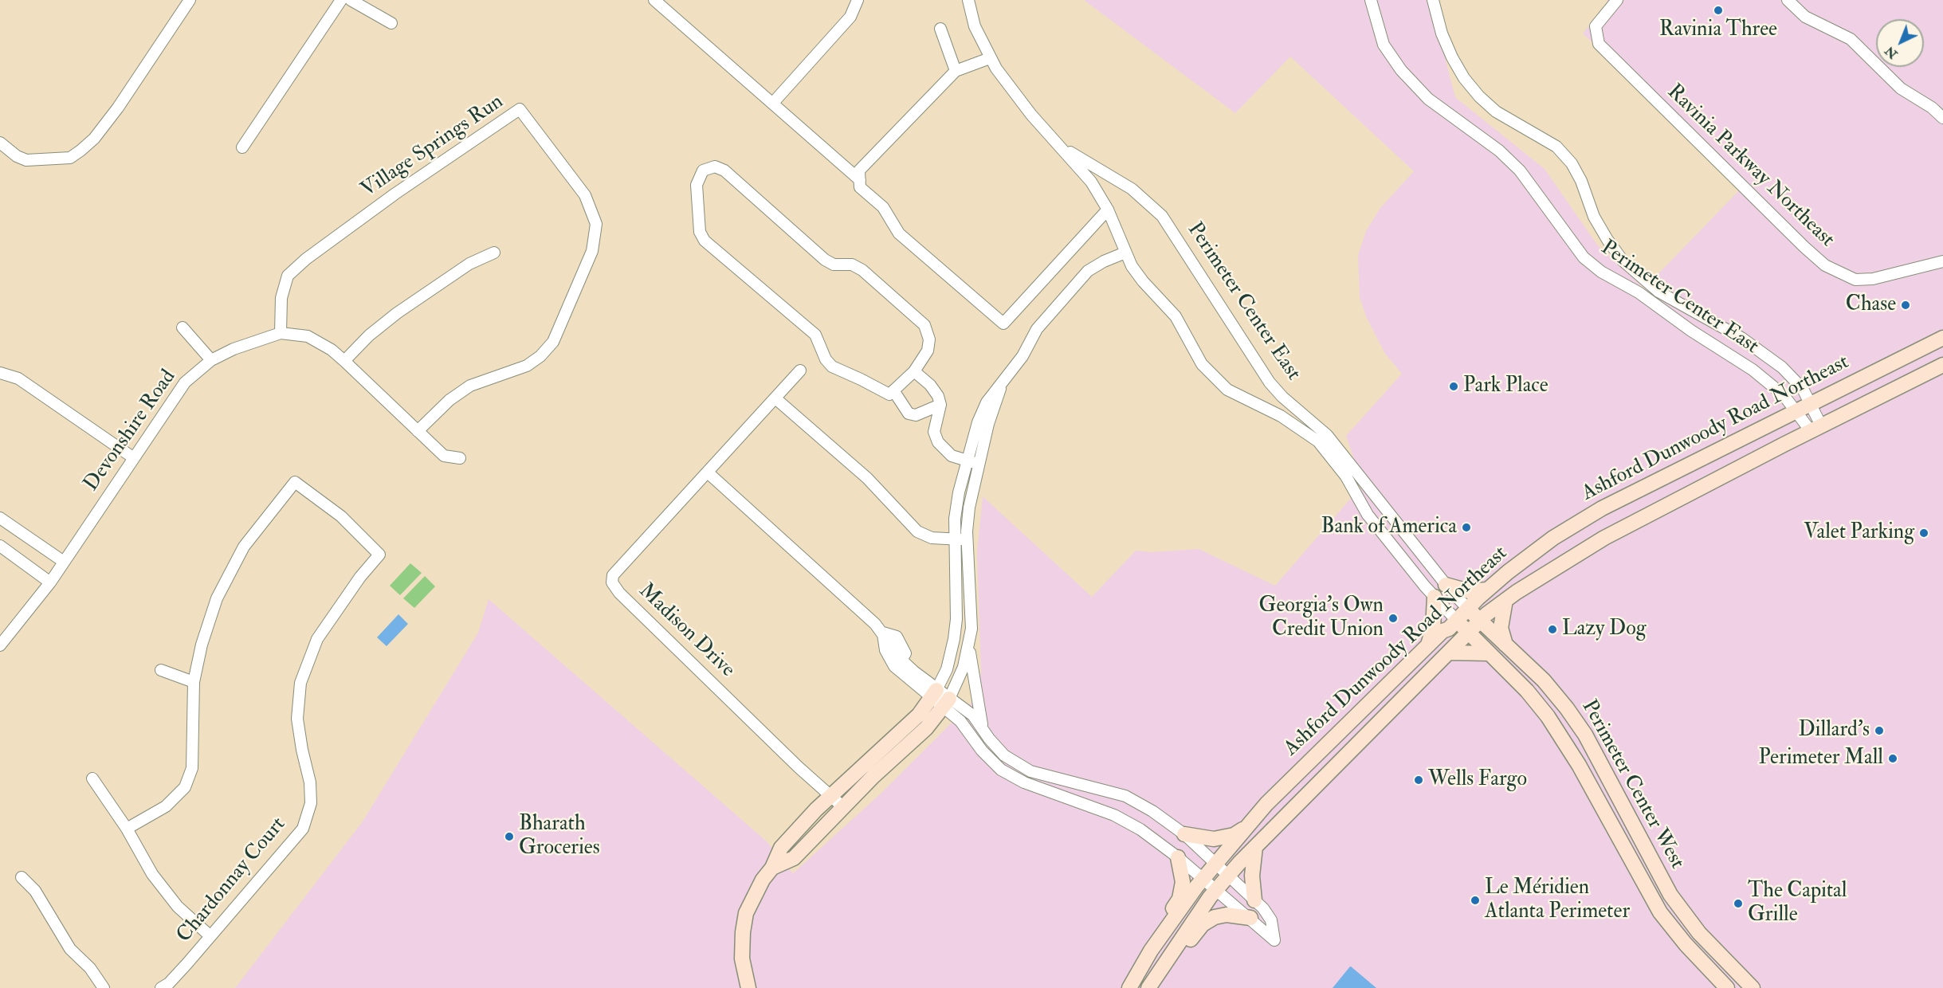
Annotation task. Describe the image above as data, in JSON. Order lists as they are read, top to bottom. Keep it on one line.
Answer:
{"streets":{"main road":["Ashford Dunwoody Road Northeast","Perimeter Center West"],"street":["Village Springs Run","Ravinia Parkway Northeast","Perimeter Center East","Devonshire Road","Madison Drive","Chardonnay Court"]},"crossings":[["Village Springs Run","Devonshire Road"],["Perimeter Center East","Ashford Dunwoody Road Northeast"],["Perimeter Center East","Perimeter Center West"],["Ashford Dunwoody Road Northeast","Perimeter Center West"]],"places":["Ravinia Three","Chase","Park Place","Bank of America","Valet Parking","Georgia's Own Credit Union","Lazy Dog","Dillard's","Perimeter Mall","Wells Fargo","Bharath Groceries","Le Méridien Atlanta Perimeter","The Capital Grille"],"north":"bottom left"}
